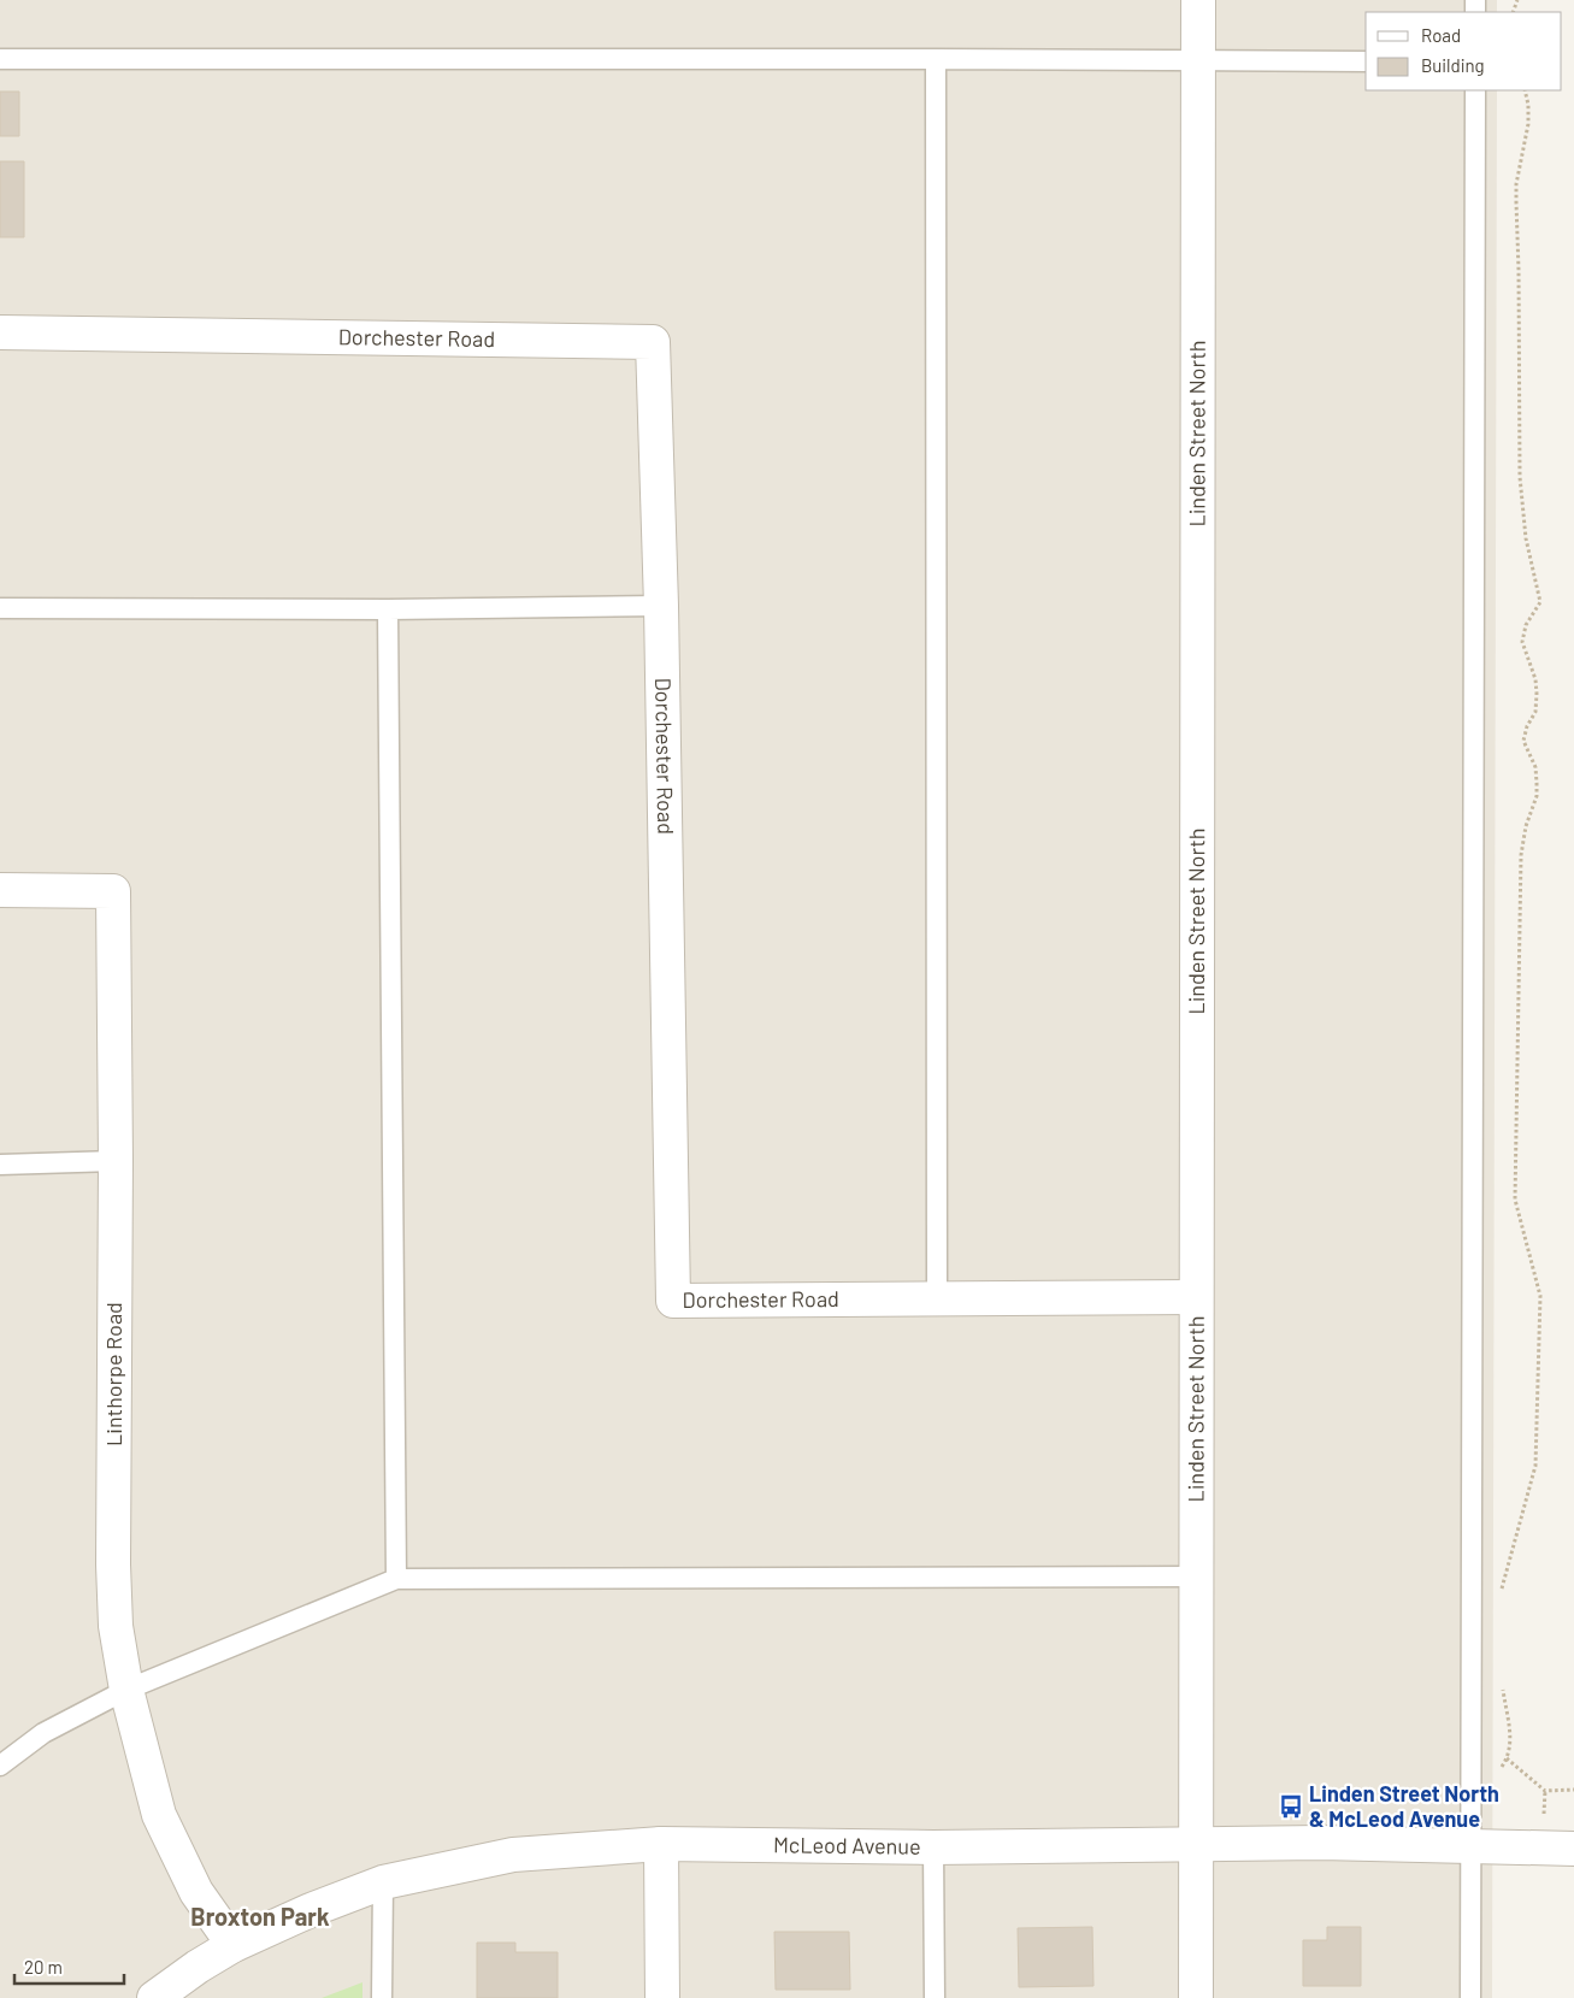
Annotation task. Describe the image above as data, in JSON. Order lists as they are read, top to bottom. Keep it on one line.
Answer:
{"streets":{"street":["Dorchester Road","Linden Street North","Linthorpe Road","McLeod Avenue"]},"crossings":[["Dorchester Road","Linden Street North"],["Linden Street North","McLeod Avenue"],["Linthorpe Road","McLeod Avenue"]],"districts":["Broxton Park"],"places":{"bus stop":["Linden Street North & McLeod Avenue"]},"legend":["Road","Building"],"scale_bar":"20 m"}
